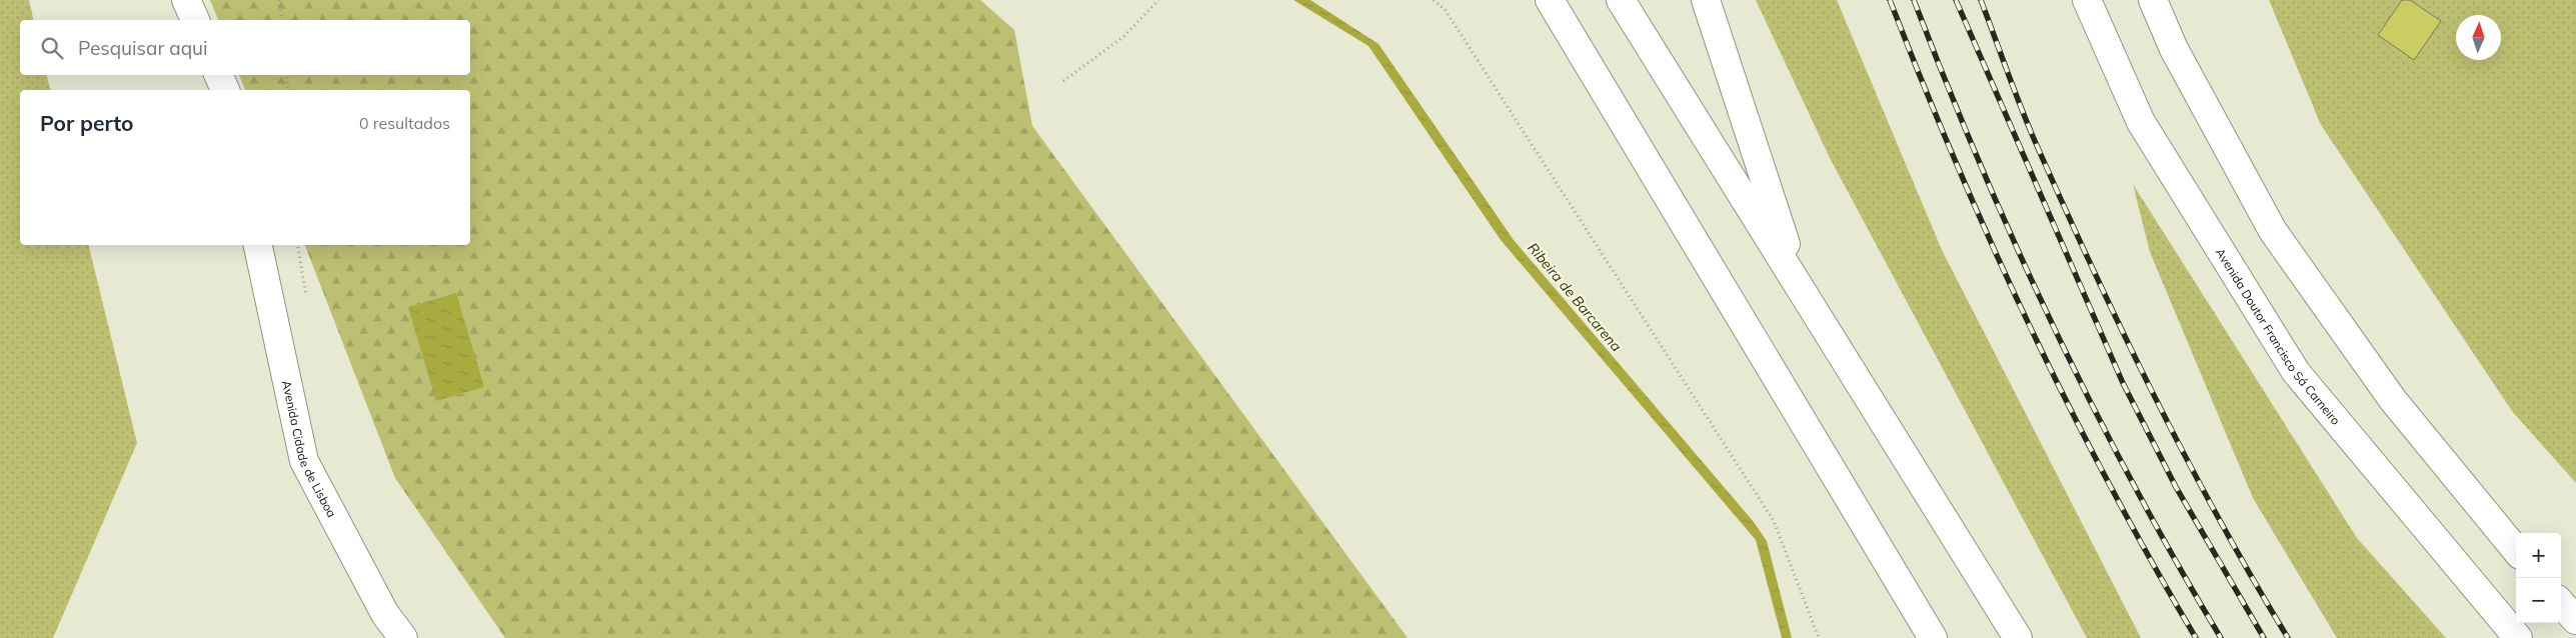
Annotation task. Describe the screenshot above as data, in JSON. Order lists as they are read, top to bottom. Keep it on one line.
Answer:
{"streets":{"main road":["Avenida Doutor Francisco Sá Carneiro","Avenida Cidade de Lisboa"]},"water":["Ribeira de Barcarena"],"north":"top","page":{"search":"Pesquisar aqui","heading":["Por perto","0 resultados"],"map_buttons":["+","−"]}}
